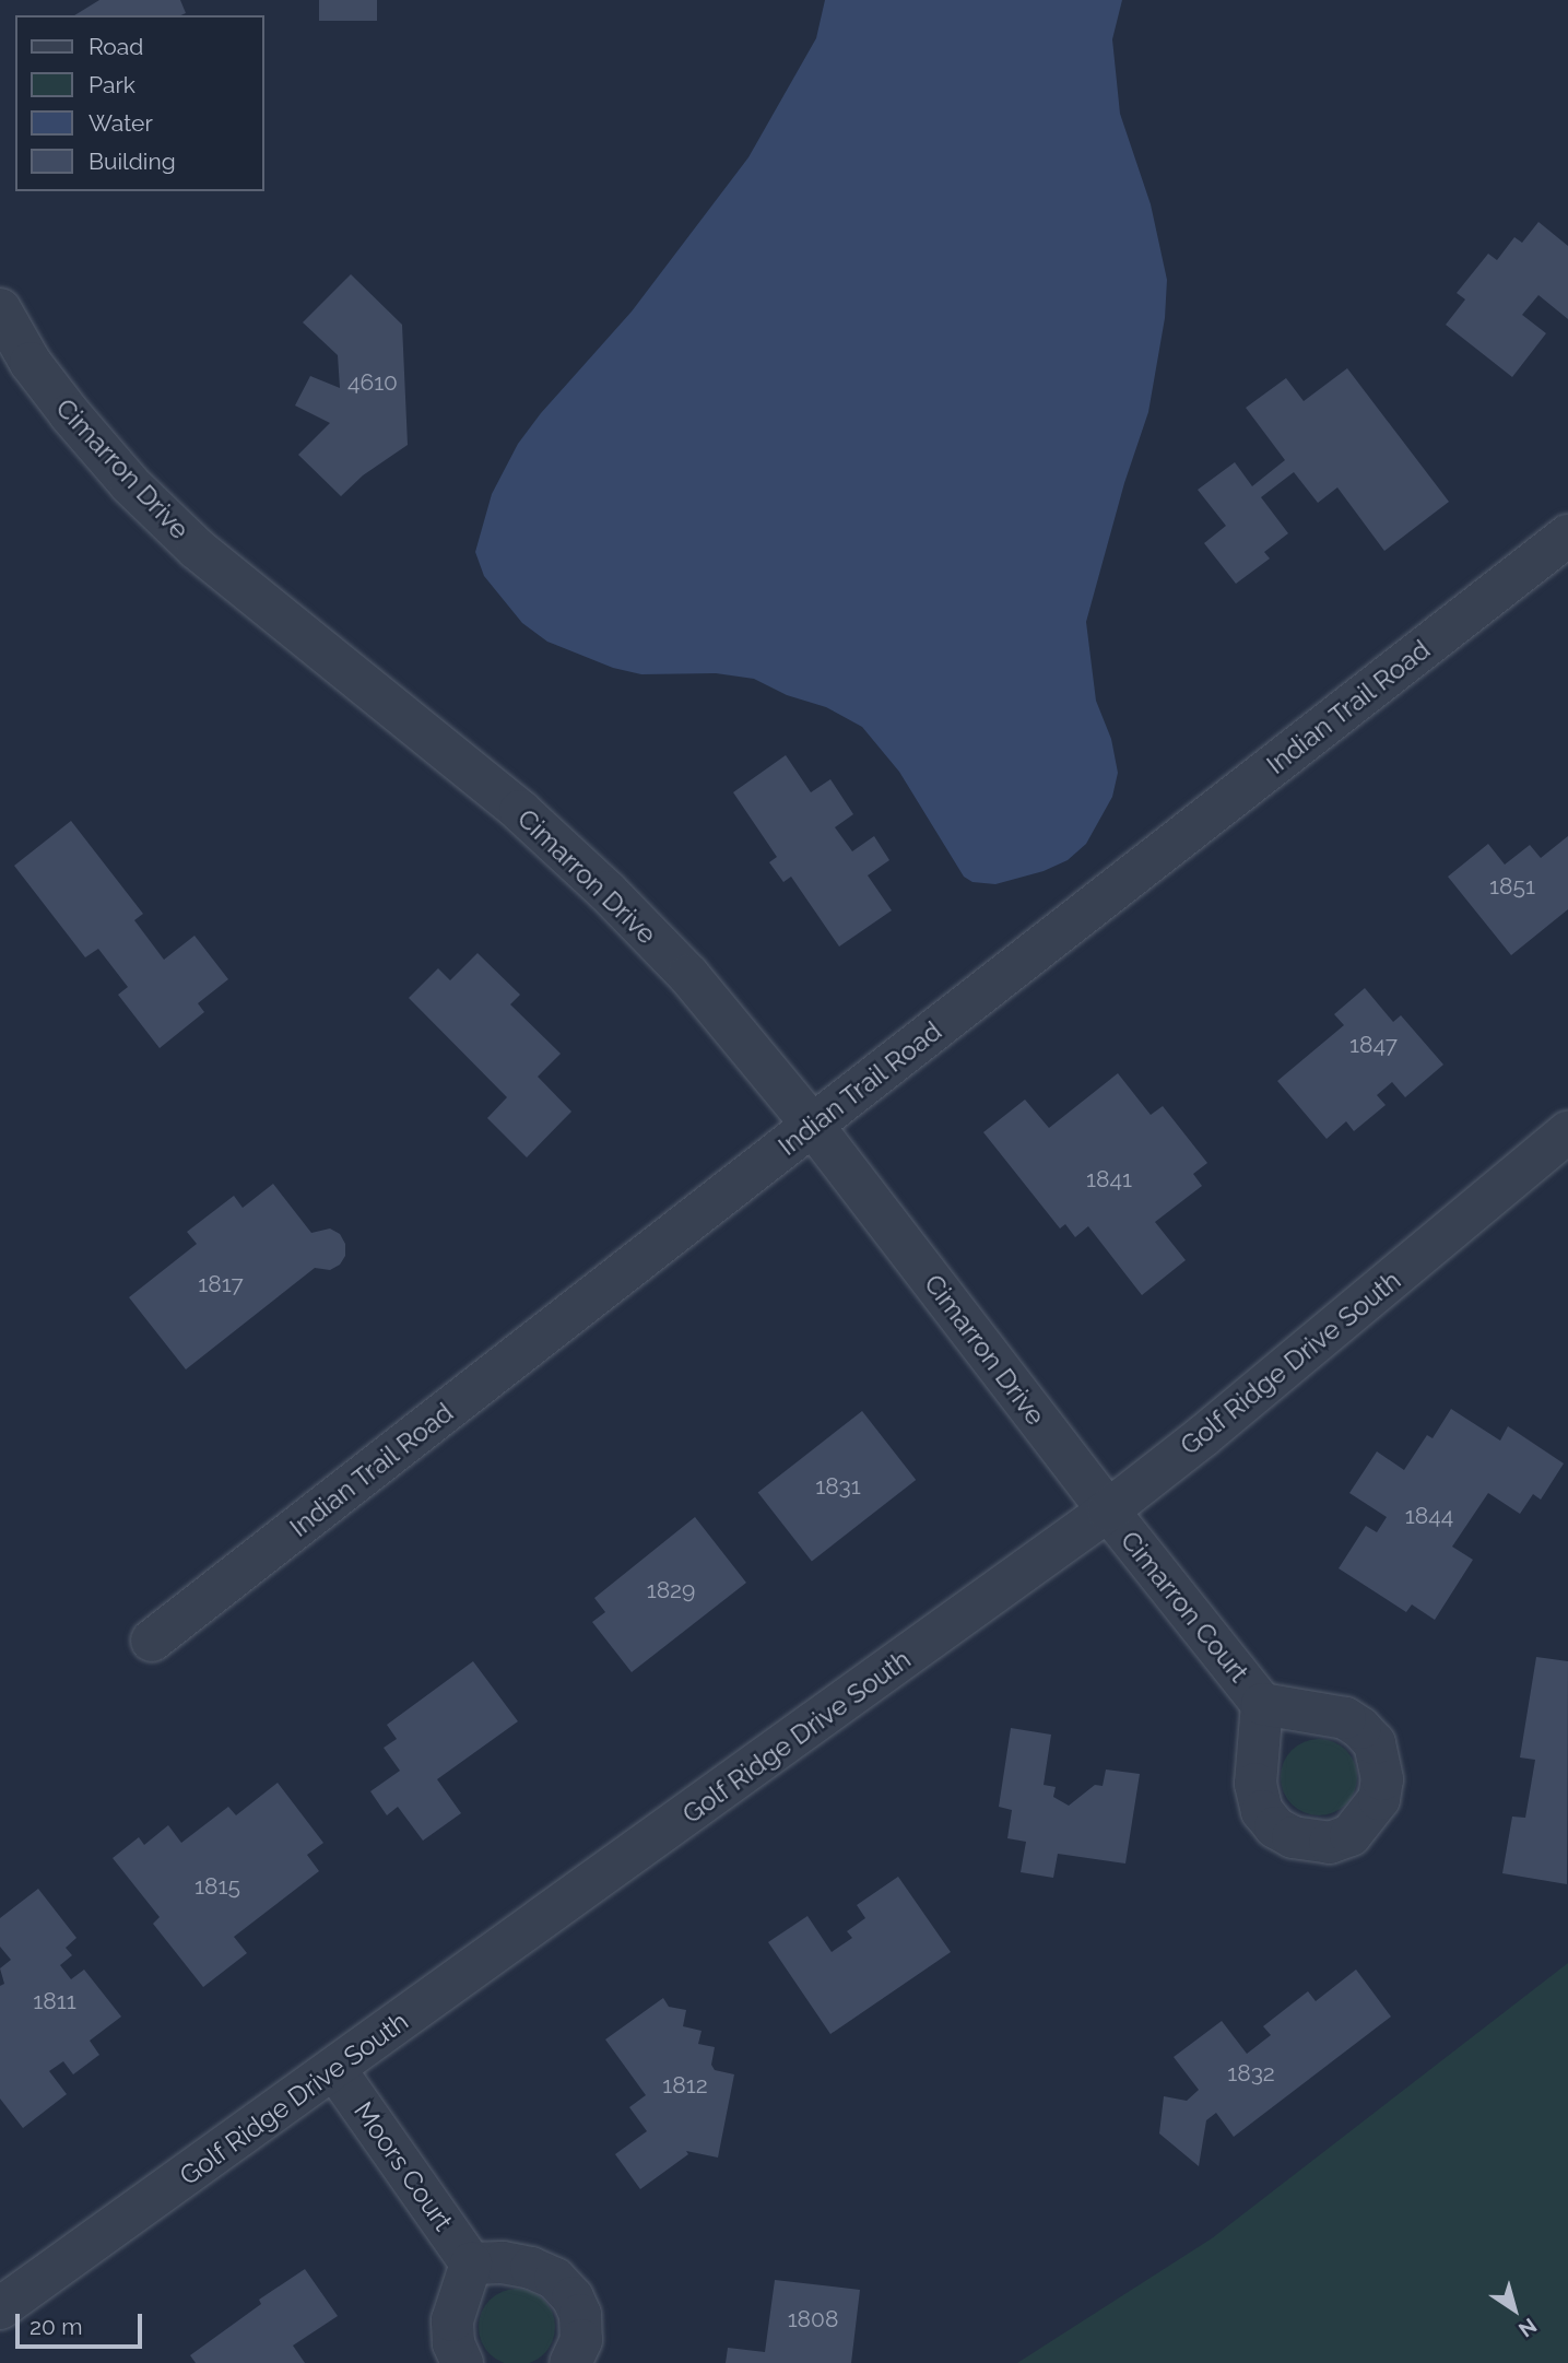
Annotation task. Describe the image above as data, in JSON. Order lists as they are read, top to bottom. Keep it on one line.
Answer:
{"streets":{"street":["Cimarron Drive","Indian Trail Road","Golf Ridge Drive South","Cimarron Court","Moors Court"]},"crossings":[["Cimarron Drive","Indian Trail Road"],["Cimarron Drive","Golf Ridge Drive South"],["Cimarron Drive","Cimarron Court"],["Golf Ridge Drive South","Cimarron Court"],["Golf Ridge Drive South","Moors Court"]],"house_numbers":["4610","1851","1847","1841","1817","1831","1844","1829","1815","1811","1832","1812","1808"],"legend":["Road","Park","Water","Building"],"scale_bar":"20 m","north":"bottom right"}
